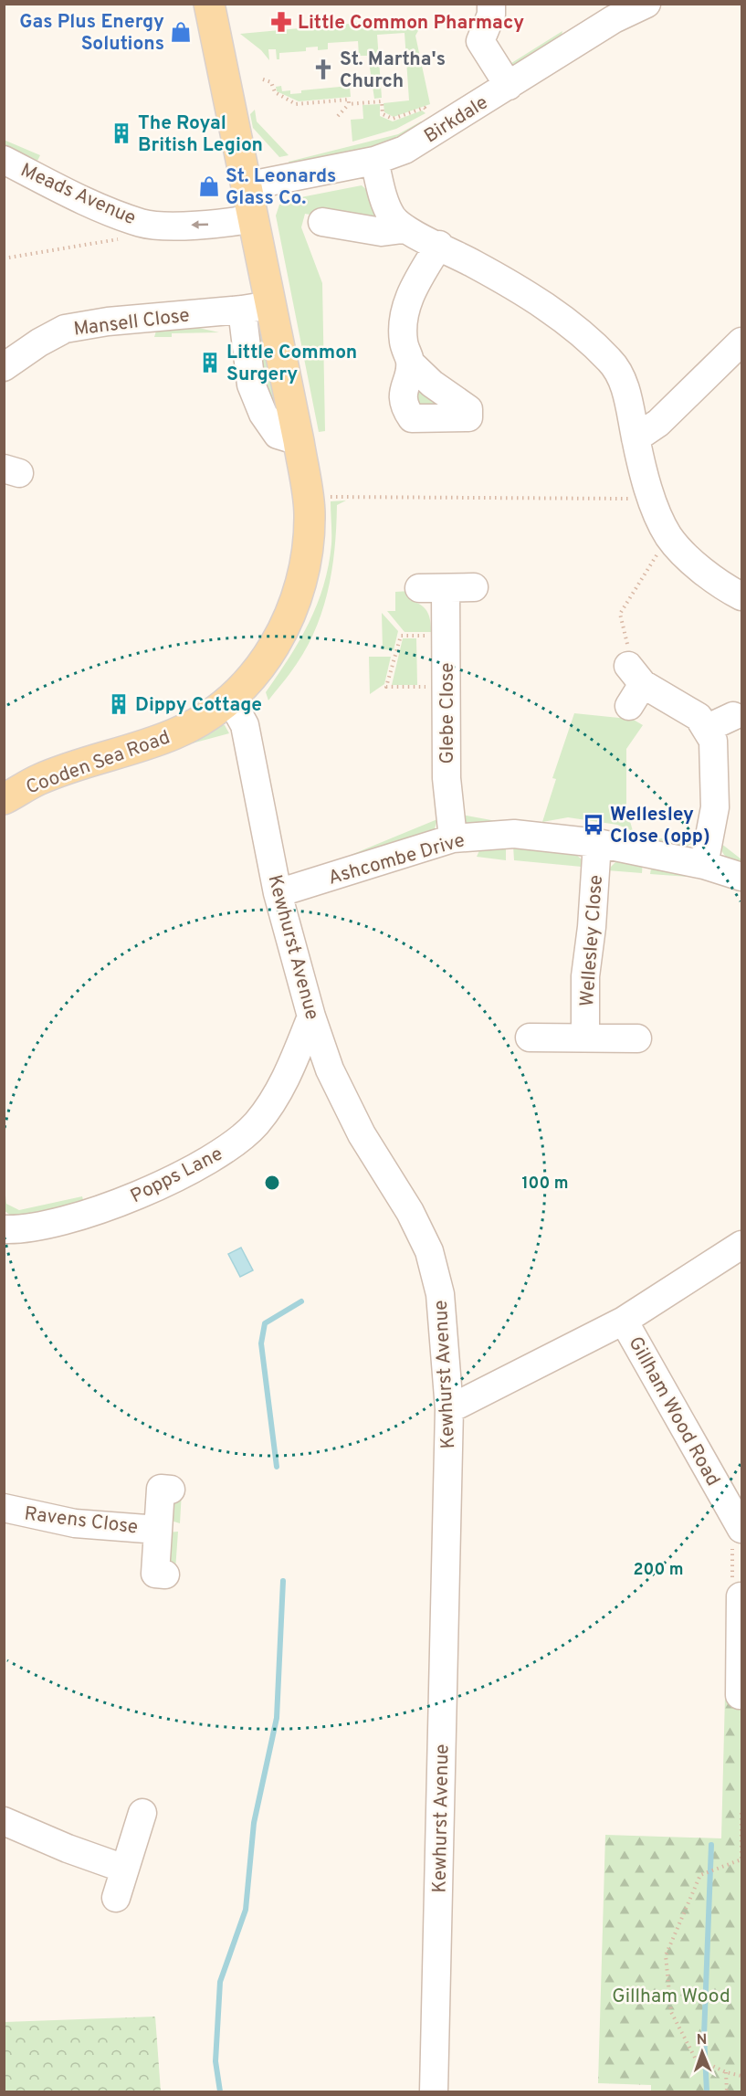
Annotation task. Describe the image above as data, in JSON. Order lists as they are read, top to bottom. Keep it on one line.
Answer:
{"streets":{"main road":["Cooden Sea Road"],"street":["Birkdale","Meads Avenue","Mansell Close","Glebe Close","Ashcombe Drive","Wellesley Close","Kewhurst Avenue","Popps Lane","Gillham Wood Road","Ravens Close"]},"crossings":[["Birkdale","Cooden Sea Road"],["Meads Avenue","Cooden Sea Road"],["Mansell Close","Cooden Sea Road"],["Glebe Close","Ashcombe Drive"],["Cooden Sea Road","Kewhurst Avenue"],["Ashcombe Drive","Wellesley Close"],["Ashcombe Drive","Kewhurst Avenue"],["Kewhurst Avenue","Popps Lane"],["Kewhurst Avenue","Gillham Wood Road"]],"one_way":["Meads Avenue"],"parks":["Gillham Wood"],"places":{"pharmacy":["Little Common Pharmacy"],"shop":["Gas Plus Energy Solutions","St. Leonards Glass Co."],"church":["St. Martha's Church"],"building":["The Royal British Legion","Little Common Surgery","Dippy Cottage"],"bus stop":["Wellesley Close (opp)"]},"north":"top","rings":["100 m","200 m"]}
